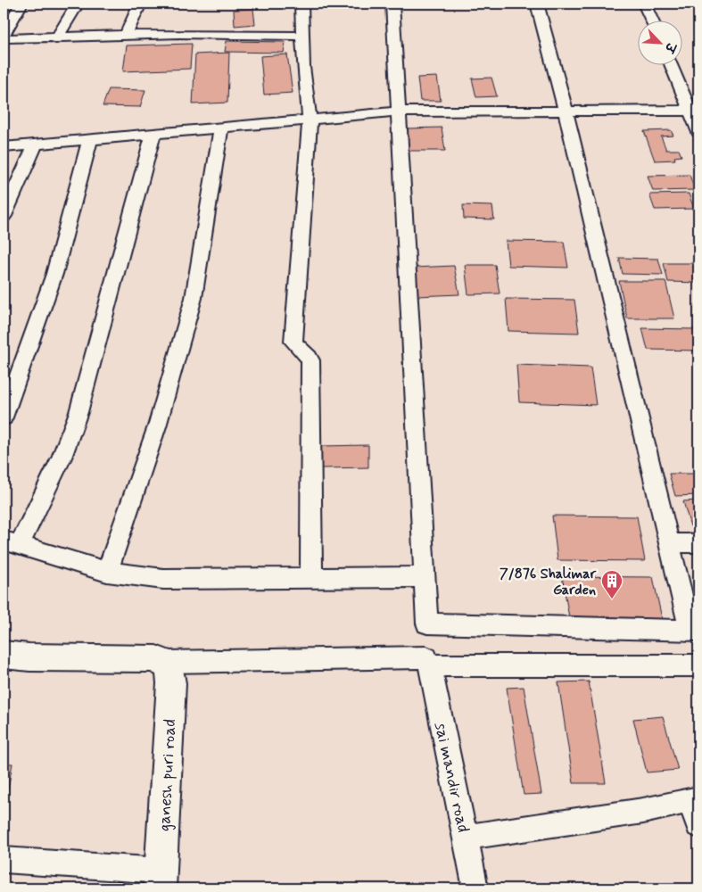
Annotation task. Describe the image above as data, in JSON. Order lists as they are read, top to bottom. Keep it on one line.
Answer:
{"streets":{"street":["ganesh puri road","sai mandir road"]},"places":{"building":["7/876 Shalimar Garden"]},"north":"bottom right"}
